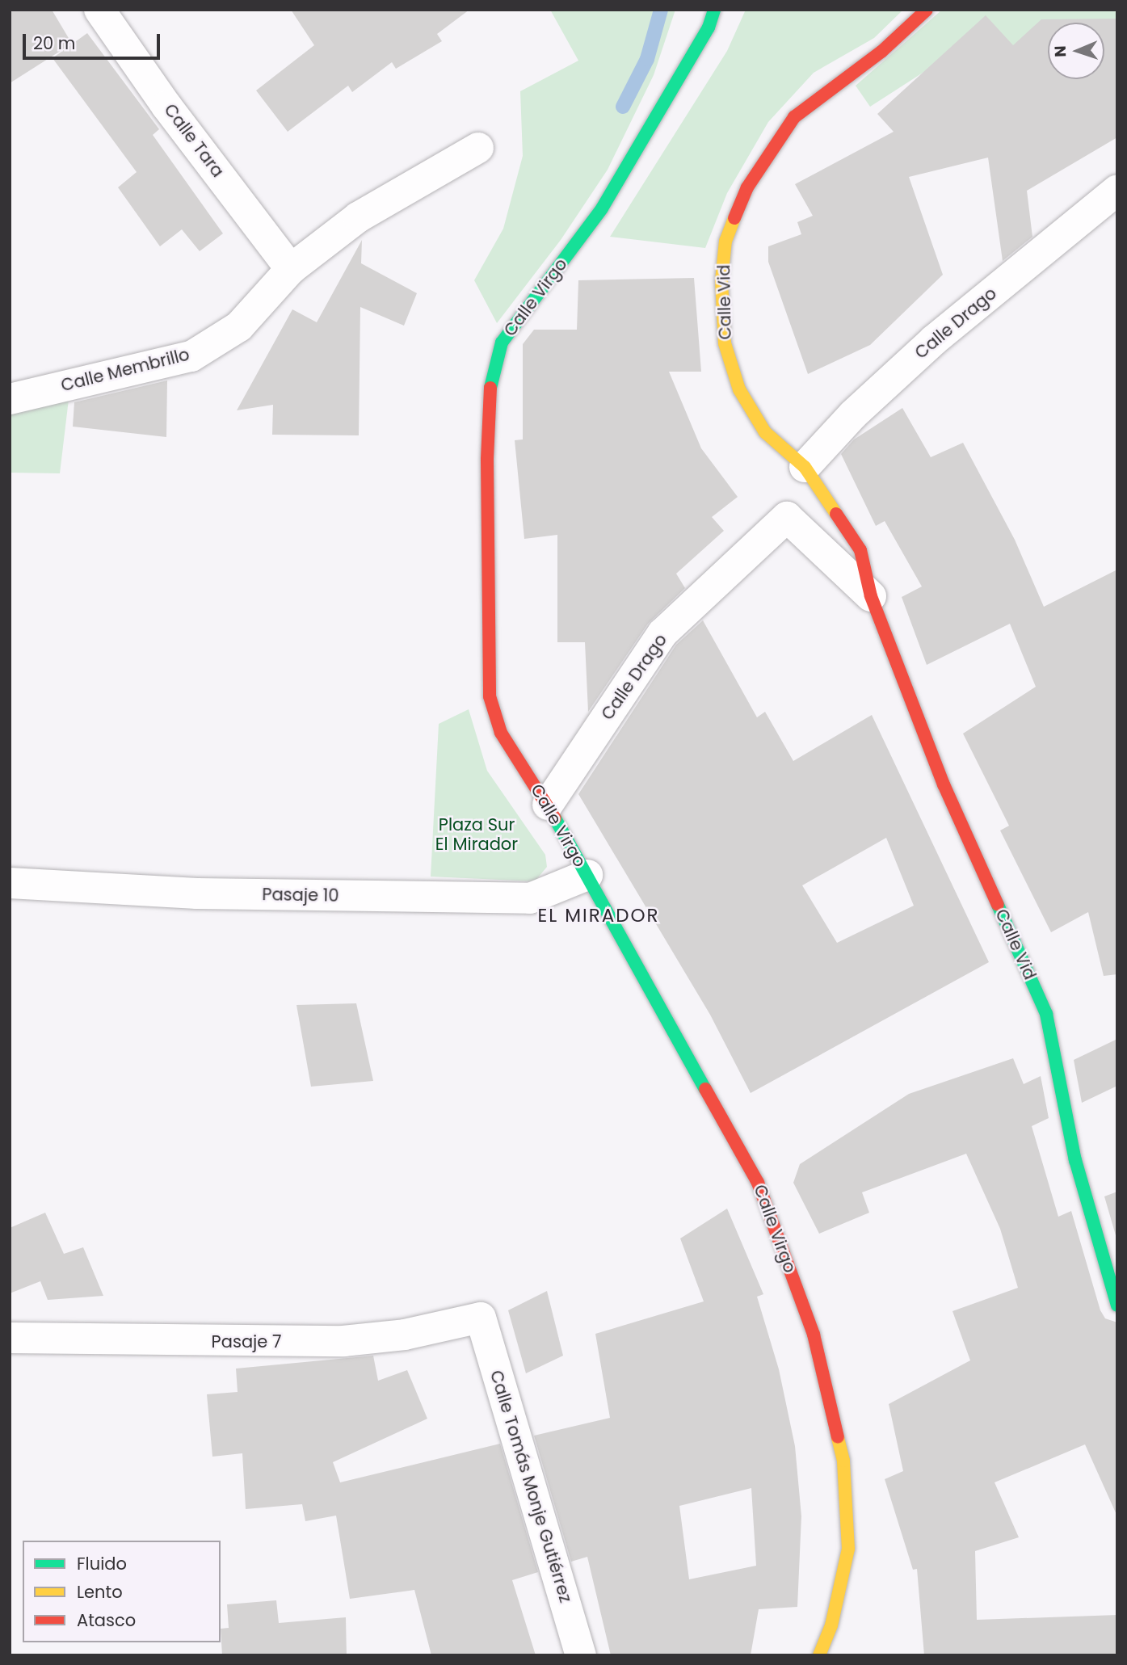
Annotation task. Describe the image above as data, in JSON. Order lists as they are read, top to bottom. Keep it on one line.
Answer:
{"streets":{"street":["Calle Tara","Calle Virgo","Calle Vid","Calle Drago","Calle Membrillo","Pasaje 10","Pasaje 7","Calle Tomás Monje Gutiérrez"]},"crossings":[["Calle Tara","Calle Membrillo"],["Calle Virgo","Calle Drago"],["Calle Virgo","Pasaje 10"],["Calle Vid","Calle Drago"],["Pasaje 7","Calle Tomás Monje Gutiérrez"]],"districts":["EL MIRADOR"],"parks":["Plaza Sur El Mirador"],"legend":["Fluido","Lento","Atasco"],"scale_bar":"20 m","north":"left"}
